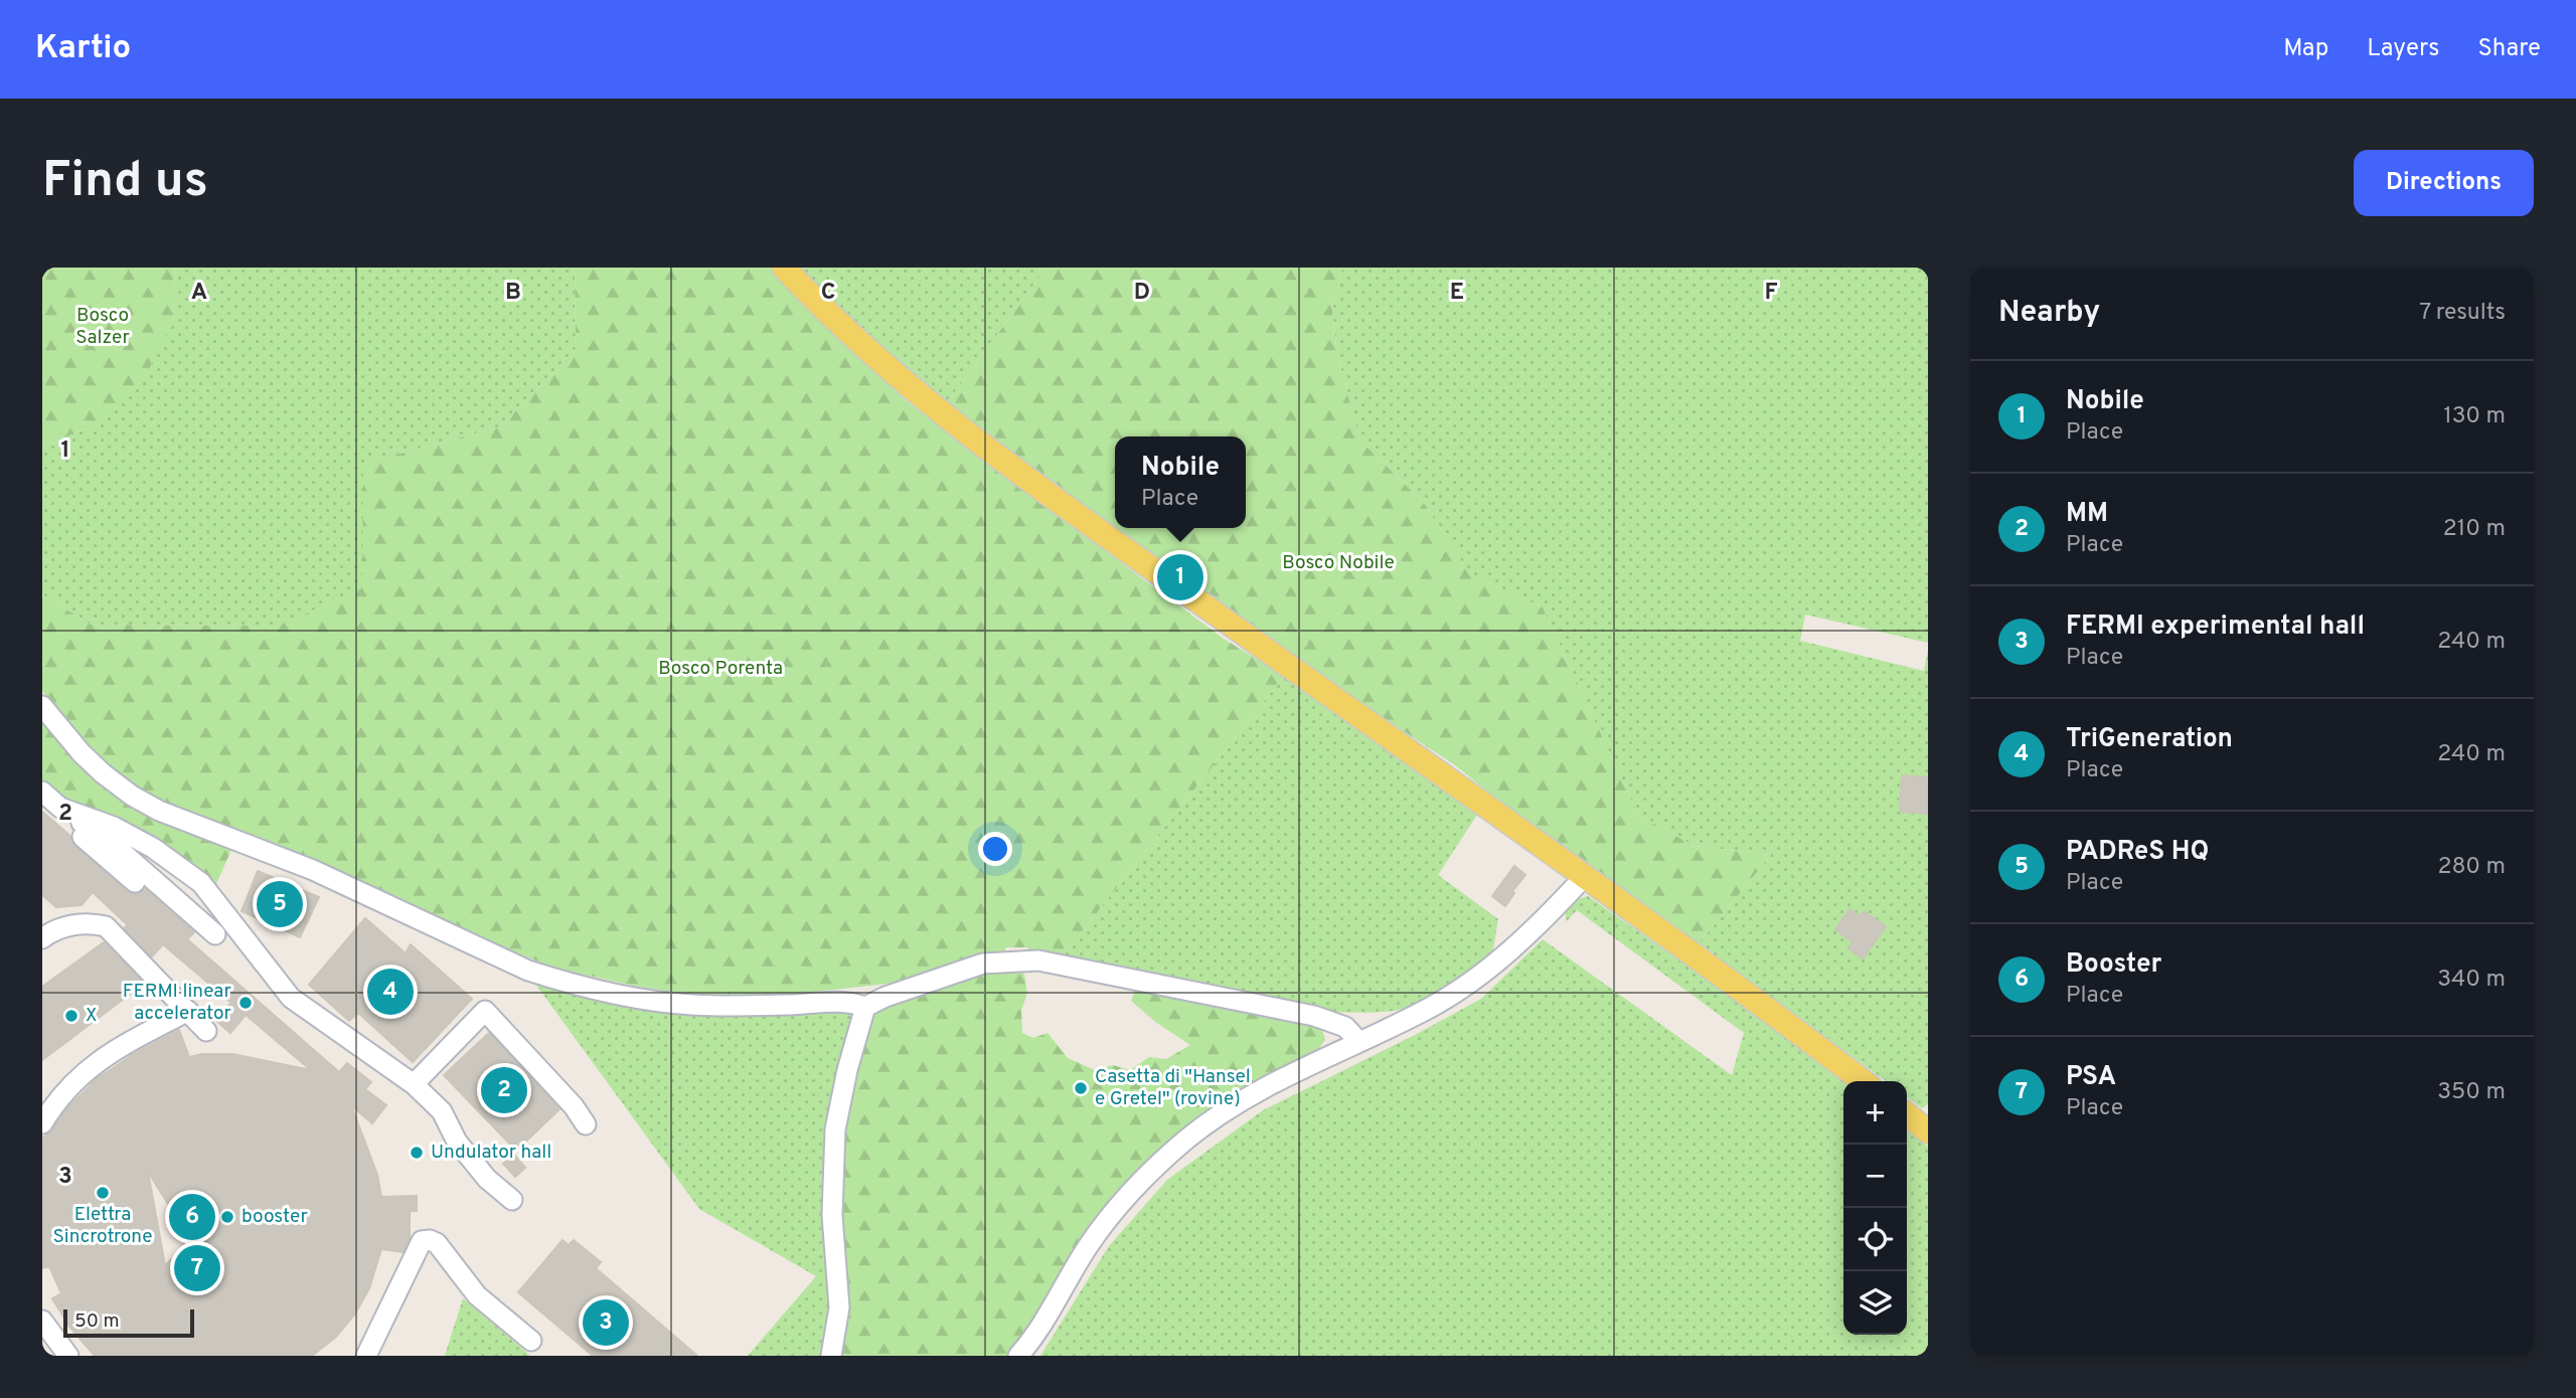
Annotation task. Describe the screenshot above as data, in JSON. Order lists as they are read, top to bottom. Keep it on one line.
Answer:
{"parks":["Bosco Salzer","Bosco Nobile","Bosco Porenta"],"places":["FERMI linear accelerator","X","Casetta di \"Hansel e Gretel\" (rovine)","Undulator hall","Elettra Sincrotrone","booster"],"scale_bar":"50 m","page":{"header":"Kartio","nav":["Map","Layers","Share"],"buttons":"Directions","title":"Find us","heading":["Nearby","7 results"],"list":[{"mark":"1","name":"Nobile","note":"Place","value":"130 m"},{"mark":"2","name":"MM","note":"Place","value":"210 m"},{"mark":"3","name":"FERMI experimental hall","note":"Place","value":"240 m"},{"mark":"4","name":"TriGeneration","note":"Place","value":"240 m"},{"mark":"5","name":"PADReS HQ","note":"Place","value":"280 m"},{"mark":"6","name":"Booster","note":"Place","value":"340 m"},{"mark":"7","name":"PSA","note":"Place","value":"350 m"}],"popup":["Nobile","Place"],"pins":["1","5","4","2","6","7","3"],"map_buttons":["+","−"],"scale":"50 m"},"grid":{"columns":["A","B","C","D","E","F"],"rows":["1","2","3"]}}
